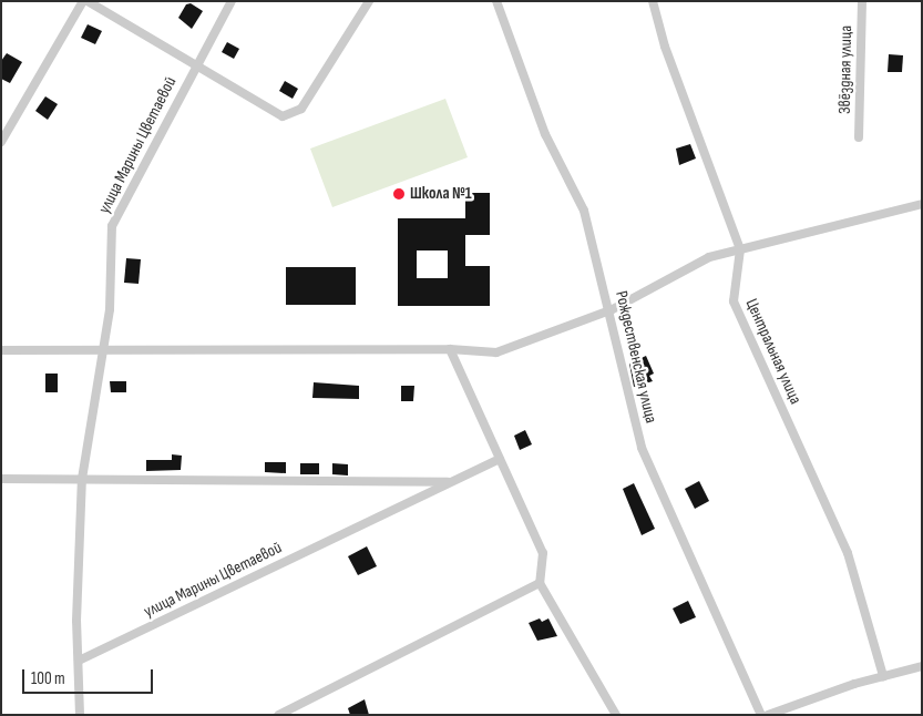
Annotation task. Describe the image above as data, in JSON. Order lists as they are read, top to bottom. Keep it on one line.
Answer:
{"streets":{"street":["Звёздная улица","улица Марины Цветаевой","Центральная улица","Рождественская улица"]},"places":["Школа №1"],"scale_bar":"100 m"}
